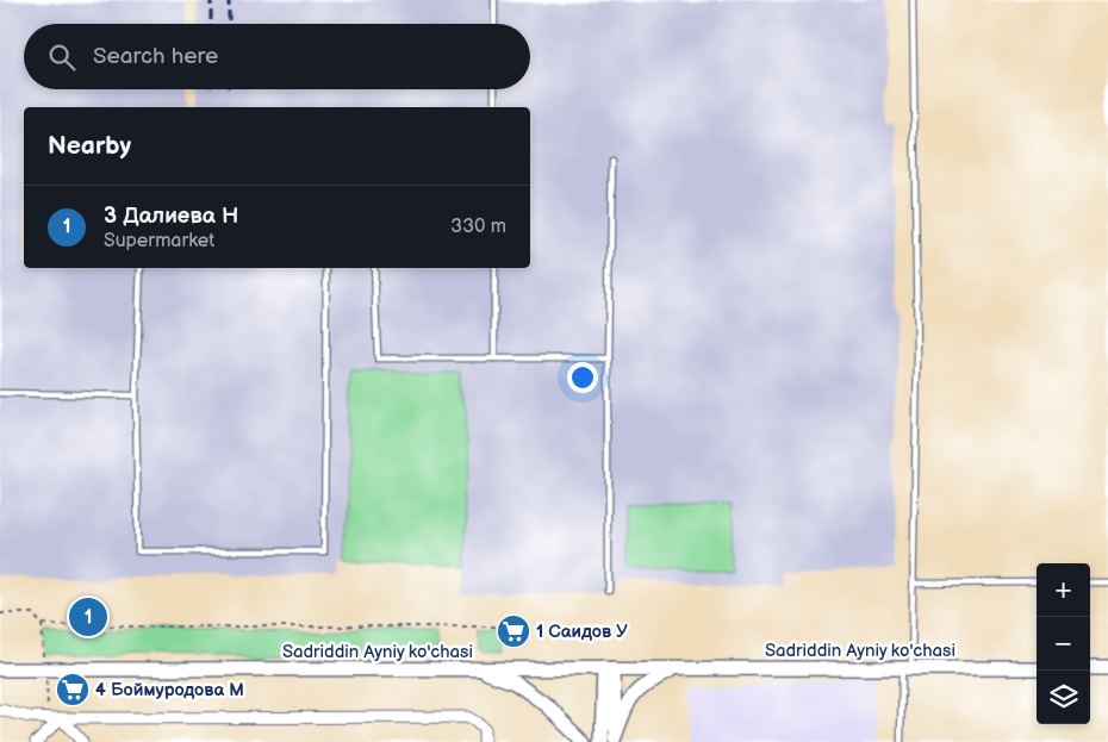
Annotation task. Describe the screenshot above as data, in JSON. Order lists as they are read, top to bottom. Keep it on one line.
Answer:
{"streets":{"street":["Sadriddin Ayniy ko'chasi"]},"places":{"supermarket":["1 Саидов У","4 Боймуродова М"]},"page":{"search":"Search here","heading":"Nearby","list":[{"mark":"1","name":"3 Далиева Н","note":"Supermarket","value":"330 m"}],"map_buttons":["+","−"],"pins":"1"}}
